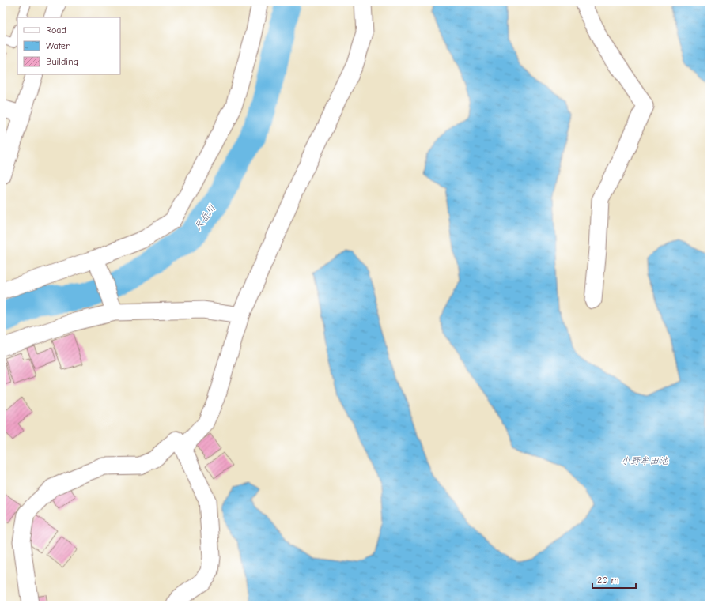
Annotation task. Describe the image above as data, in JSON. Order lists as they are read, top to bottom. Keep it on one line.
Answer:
{"water":["尺岳川","小野牟田池"],"legend":["Road","Water","Building"],"scale_bar":"20 m"}
